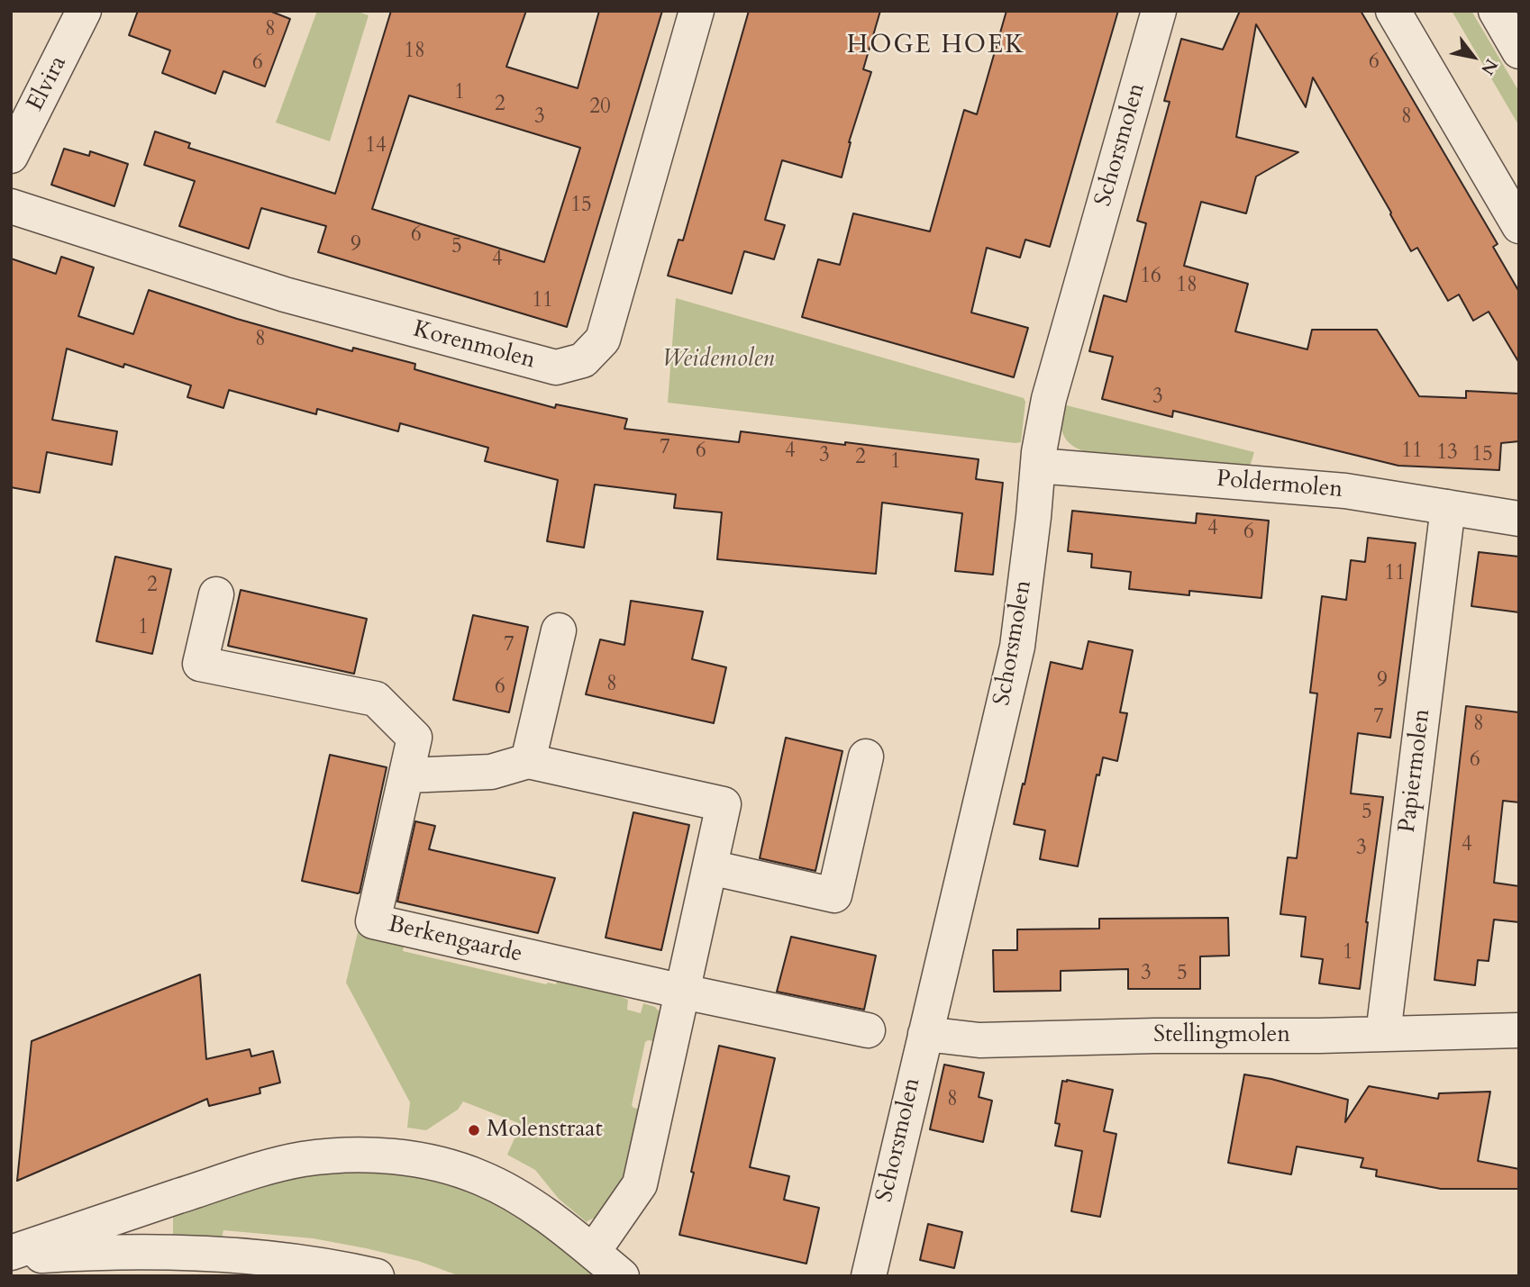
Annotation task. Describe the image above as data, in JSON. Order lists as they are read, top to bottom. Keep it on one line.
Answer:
{"streets":{"street":["Elvira","Schorsmolen","Korenmolen","Poldermolen","Papiermolen","Berkengaarde","Stellingmolen"]},"crossings":[["Schorsmolen","Poldermolen"],["Schorsmolen","Stellingmolen"],["Poldermolen","Papiermolen"],["Papiermolen","Stellingmolen"]],"districts":["HOGE HOEK"],"parks":["Weidemolen"],"places":["Molenstraat"],"house_numbers":["8","18","6","6","1","2","20","3","8","14","15","6","9","5","4","16","18","11","8","3","7","6","4","11","13","15","3","2","1","4","6","11","2","1","7","9","8","6","7","8","6","5","4","3","1","3","5","8"],"north":"bottom right"}
